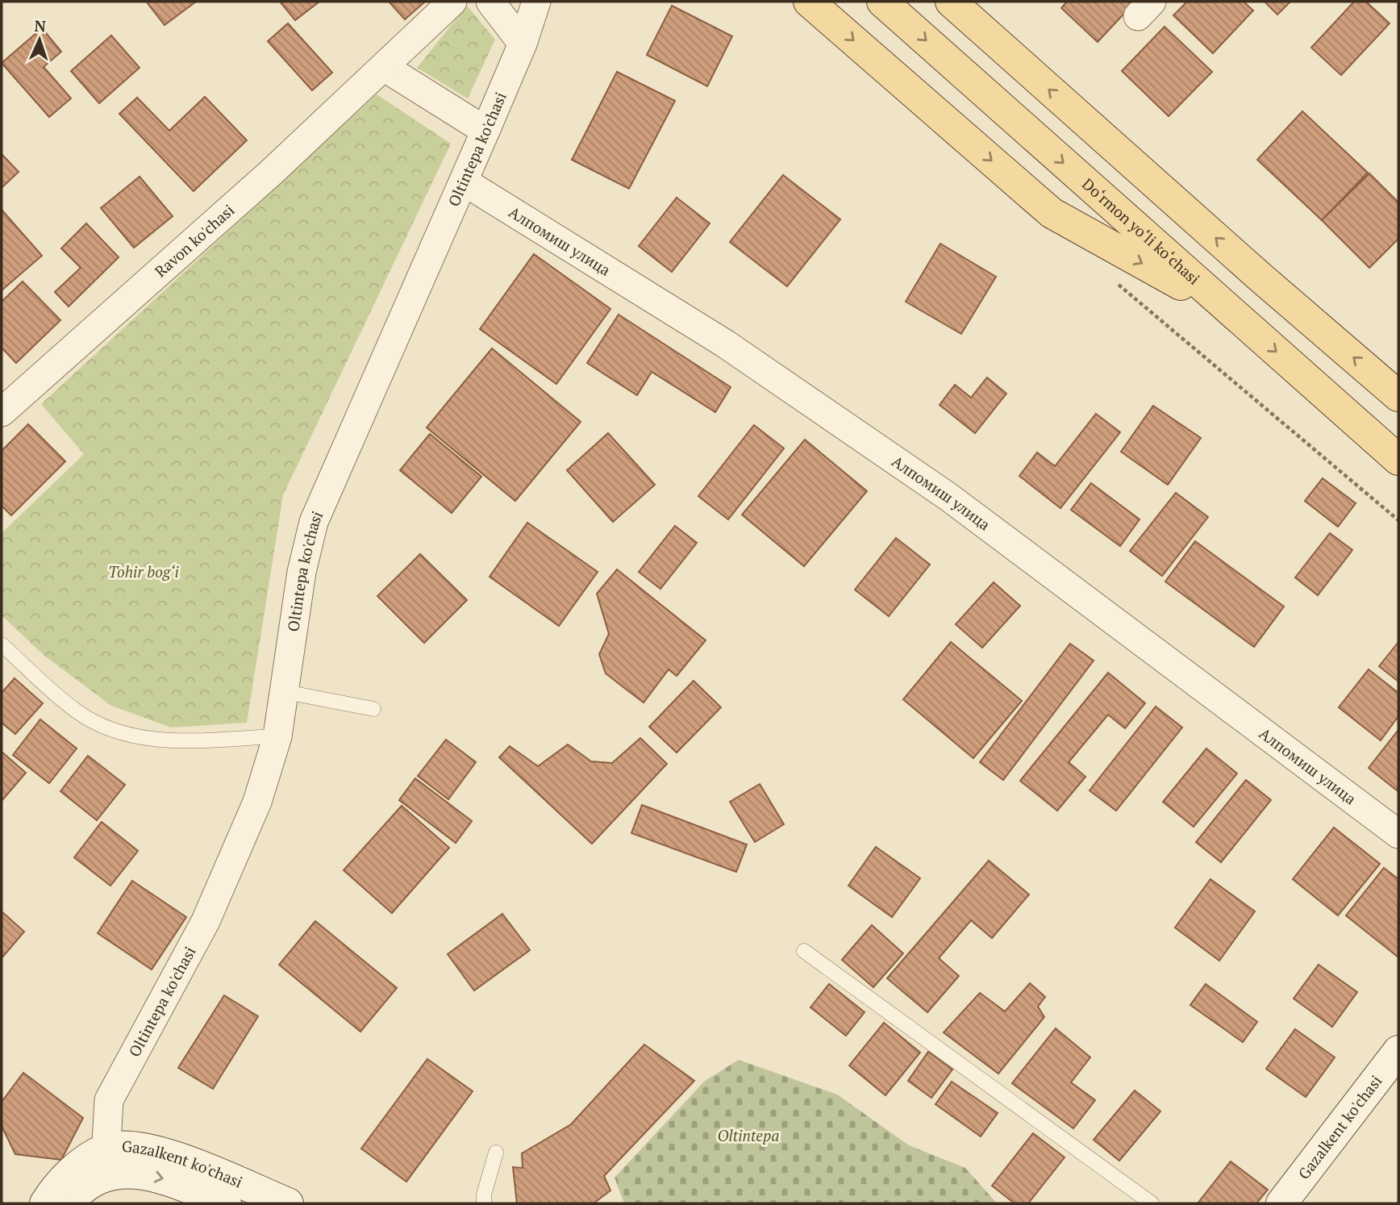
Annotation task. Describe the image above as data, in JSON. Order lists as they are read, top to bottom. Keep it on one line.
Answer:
{"streets":{"main road":["Do‘rmon yo‘li ko‘chasi","Gazalkent ko'chasi"],"street":["Oltintepa ko'chasi","Ravon ko'chasi","Алпомиш улица"]},"crossings":[["Oltintepa ko'chasi","Алпомиш улица"],["Oltintepa ko'chasi","Gazalkent ko'chasi"]],"parks":["Tohir bog‘i","Oltintepa"],"north":"top"}
